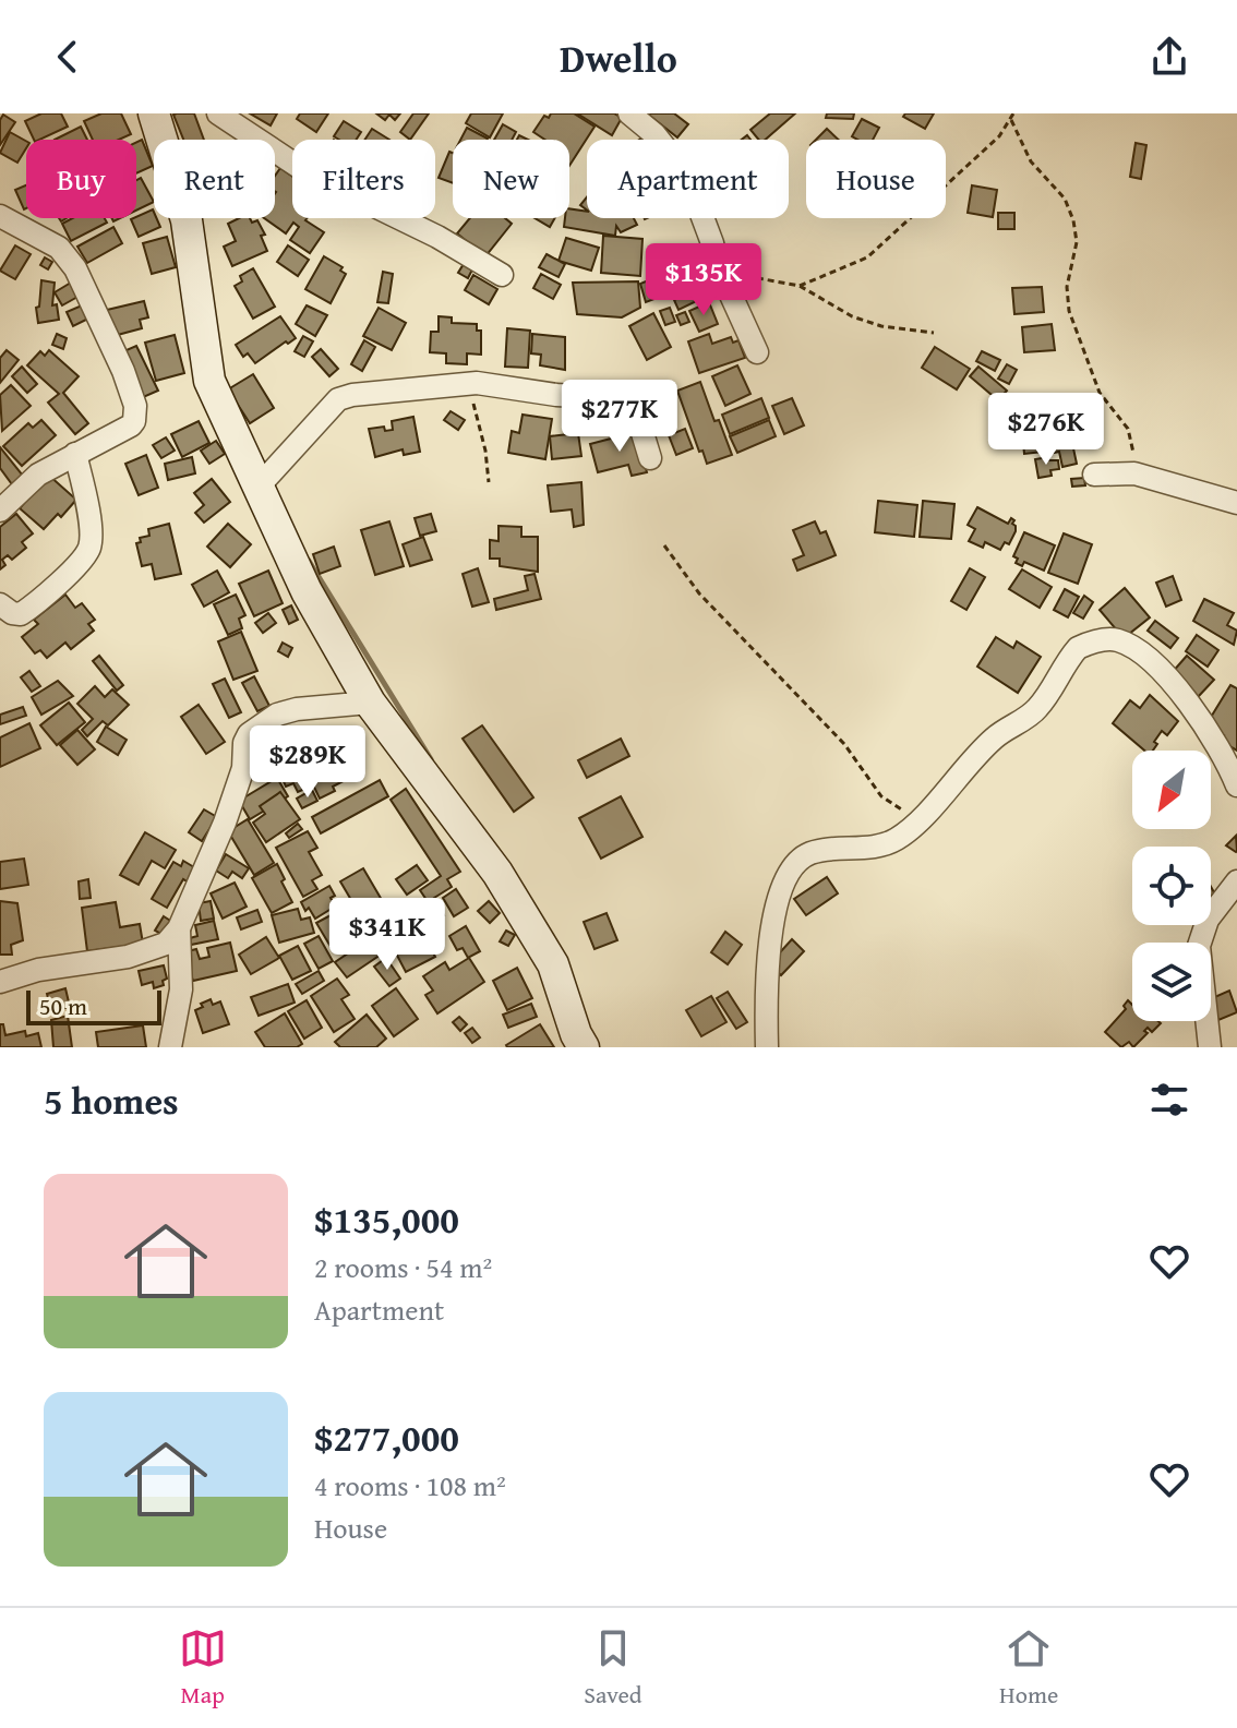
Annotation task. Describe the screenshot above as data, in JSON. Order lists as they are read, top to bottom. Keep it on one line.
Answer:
{"scale_bar":"50 m","north":"bottom left","page":{"header":"Dwello","chip":["Buy","Rent","Filters","New","Apartment","House"],"price":["$135K","$277K","$276K","$289K","$341K"],"scale":"50 m","heading":"5 homes","list":[{"name":"$135,000","note":"2 rooms · 54 m² · Apartment"},{"name":"$277,000","note":"4 rooms · 108 m² · House"}],"tabs":["Map","Saved","Home"]}}
